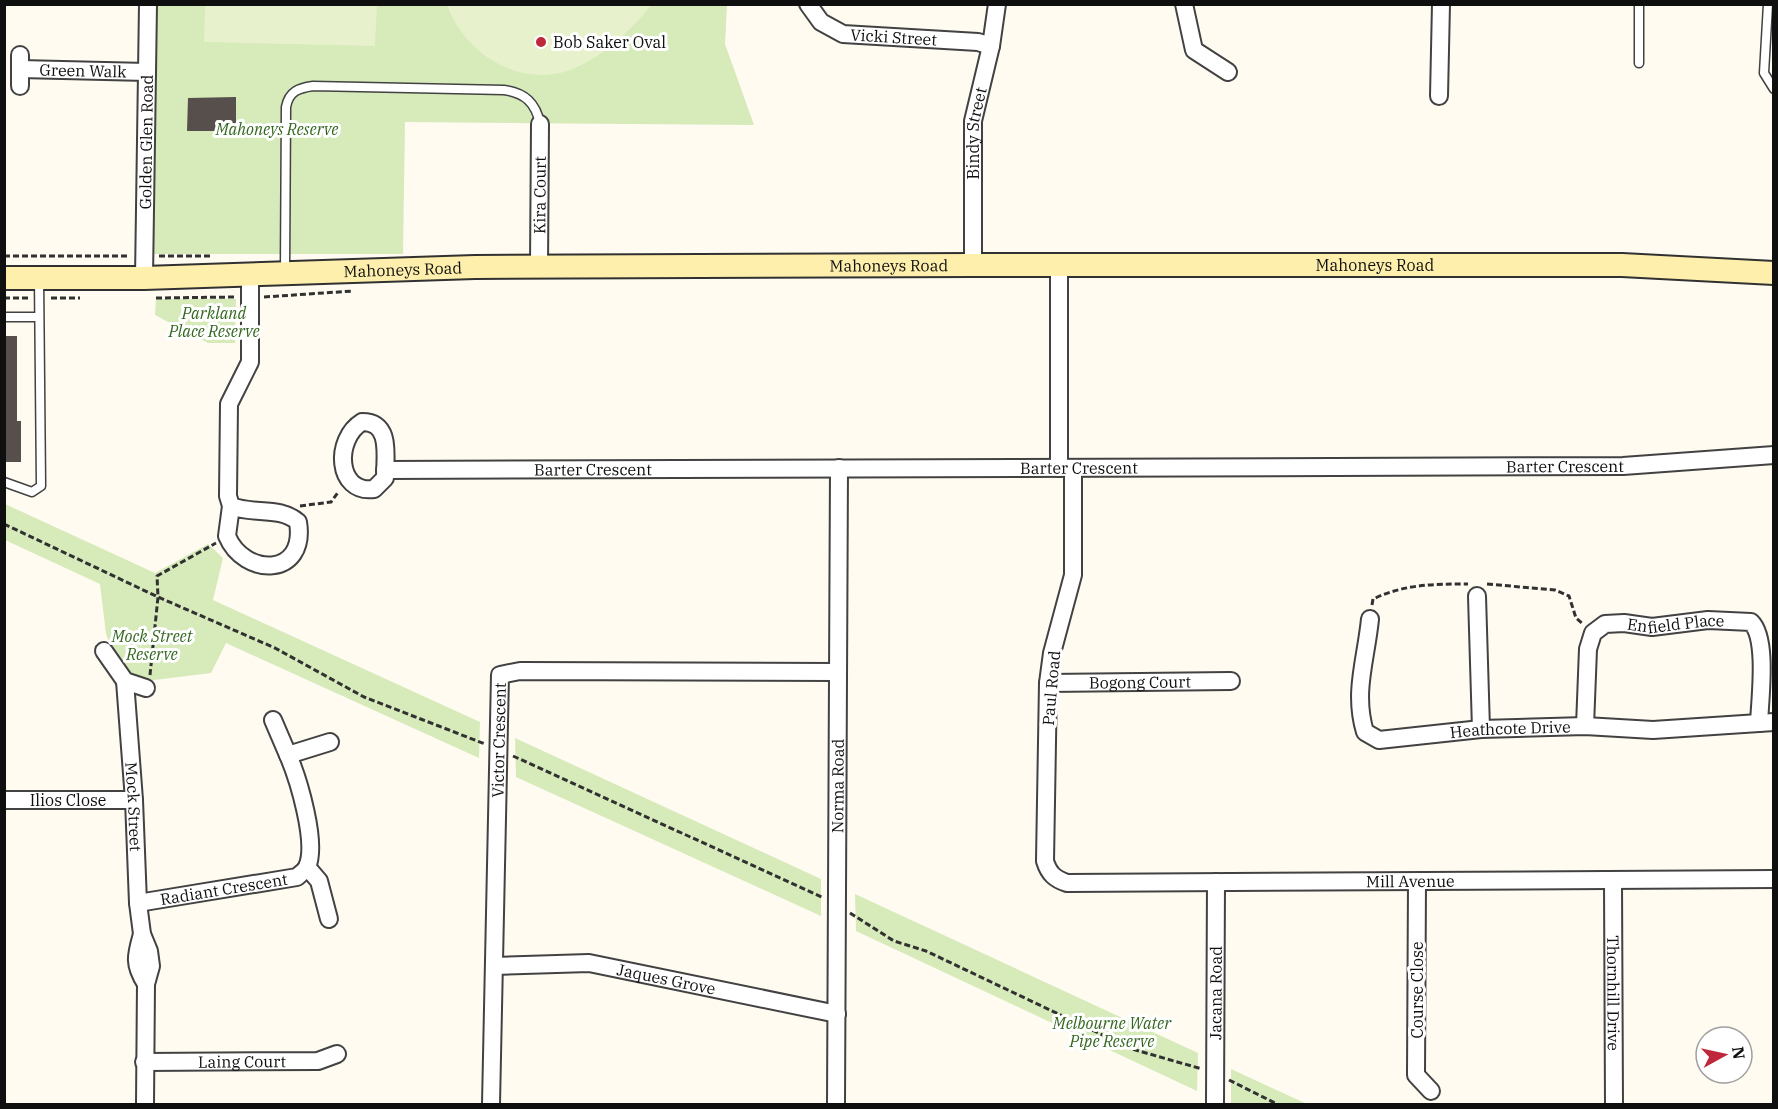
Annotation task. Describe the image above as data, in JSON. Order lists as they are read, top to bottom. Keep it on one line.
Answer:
{"streets":{"main road":["Mahoneys Road"],"street":["Vicki Street","Green Walk","Bindy Street","Golden Glen Road","Kira Court","Barter Crescent","Enfield Place","Bogong Court","Paul Road","Heathcote Drive","Victor Crescent","Norma Road","Ilios Close","Mock Street","Mill Avenue","Radiant Crescent","Jaques Grove","Course Close","Jacana Road","Thornhill Drive","Laing Court"]},"crossings":[["Vicki Street","Bindy Street"],["Green Walk","Golden Glen Road"],["Bindy Street","Mahoneys Road"],["Golden Glen Road","Mahoneys Road"],["Kira Court","Mahoneys Road"],["Mahoneys Road","Paul Road"],["Barter Crescent","Paul Road"],["Barter Crescent","Norma Road"],["Enfield Place","Heathcote Drive"],["Bogong Court","Paul Road"],["Paul Road","Mill Avenue"],["Victor Crescent","Norma Road"],["Victor Crescent","Jaques Grove"],["Norma Road","Jaques Grove"],["Ilios Close","Mock Street"],["Mock Street","Radiant Crescent"],["Mock Street","Laing Court"],["Mill Avenue","Course Close"],["Mill Avenue","Jacana Road"],["Mill Avenue","Thornhill Drive"]],"parks":["Mahoneys Reserve","Parkland Place Reserve","Mock Street Reserve","Melbourne Water Pipe Reserve"],"places":["Bob Saker Oval"],"north":"right"}
